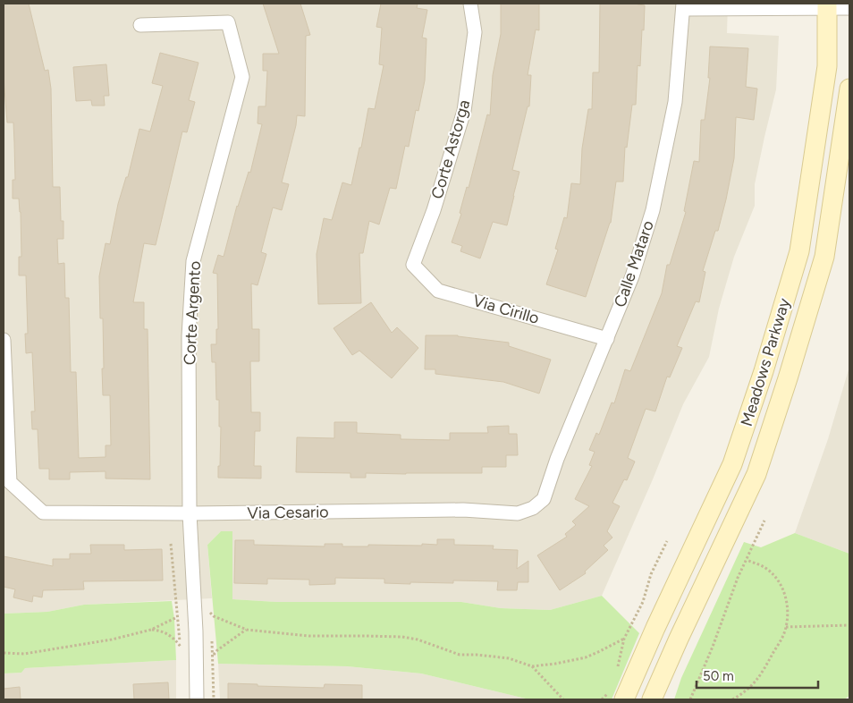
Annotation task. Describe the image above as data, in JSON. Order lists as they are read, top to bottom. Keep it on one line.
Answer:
{"streets":{"main road":["Meadows Parkway"],"street":["Corte Astorga","Calle Mataro","Via Cirillo","Corte Argento","Via Cesario"]},"crossings":[["Corte Astorga","Via Cirillo"],["Calle Mataro","Via Cirillo"],["Calle Mataro","Via Cesario"],["Corte Argento","Via Cesario"]],"scale_bar":"50 m"}
